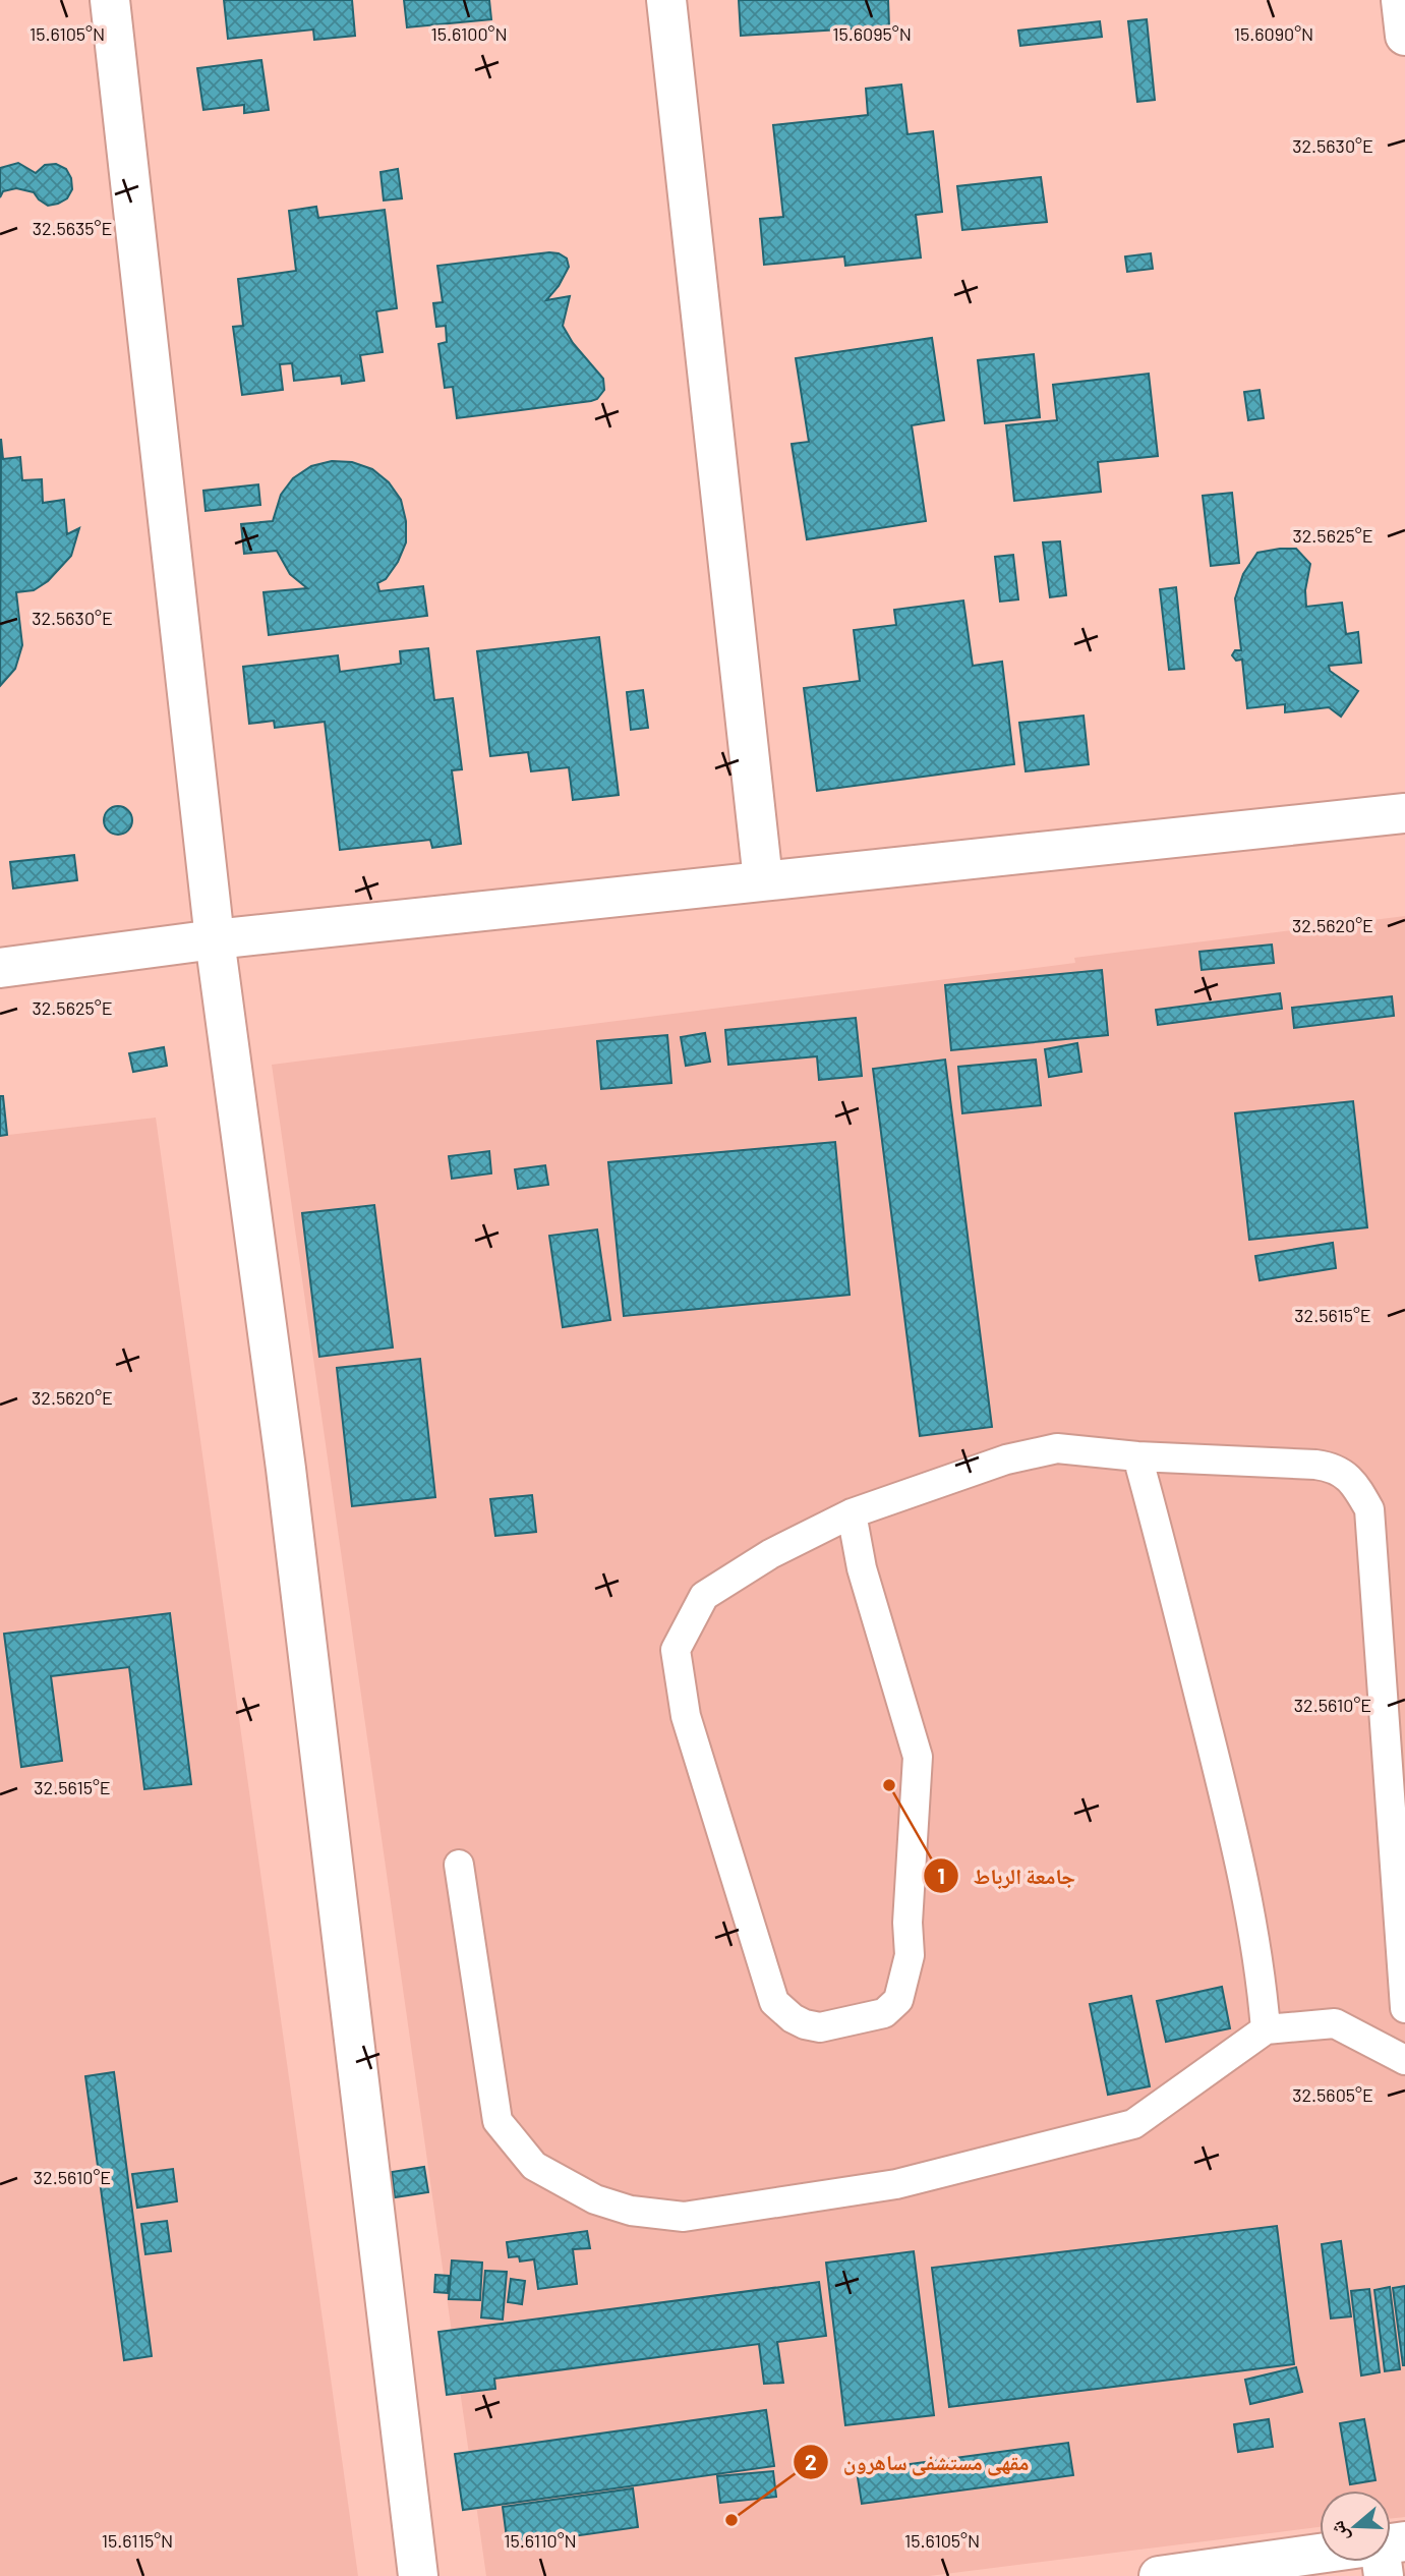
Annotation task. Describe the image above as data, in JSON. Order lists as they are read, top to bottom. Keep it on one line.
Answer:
{"places":["جامعة الرباط","مقهى مستشفى ساهرون"],"north":"left","coordinates":["15.6090°N","15.6105°N","15.6100°N","15.6095°N","32.5630°E","32.5635°E","32.5625°E","32.5620°E","32.5615°E","32.5610°E","32.5605°E","15.6115°N","15.6110°N"]}
